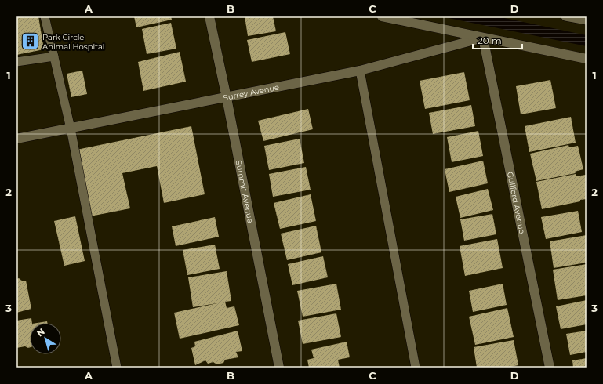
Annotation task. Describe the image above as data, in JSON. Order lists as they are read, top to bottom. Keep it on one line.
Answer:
{"streets":{"street":["Surrey Avenue","Summit Avenue","Guilford Avenue"]},"crossings":[["Surrey Avenue","Summit Avenue"],["Surrey Avenue","Guilford Avenue"]],"places":{"building":["Park Circle Animal Hospital"]},"scale_bar":"20 m","north":"top left","grid":{"columns":["A","B","C","D"],"rows":["1","2","3"]}}
